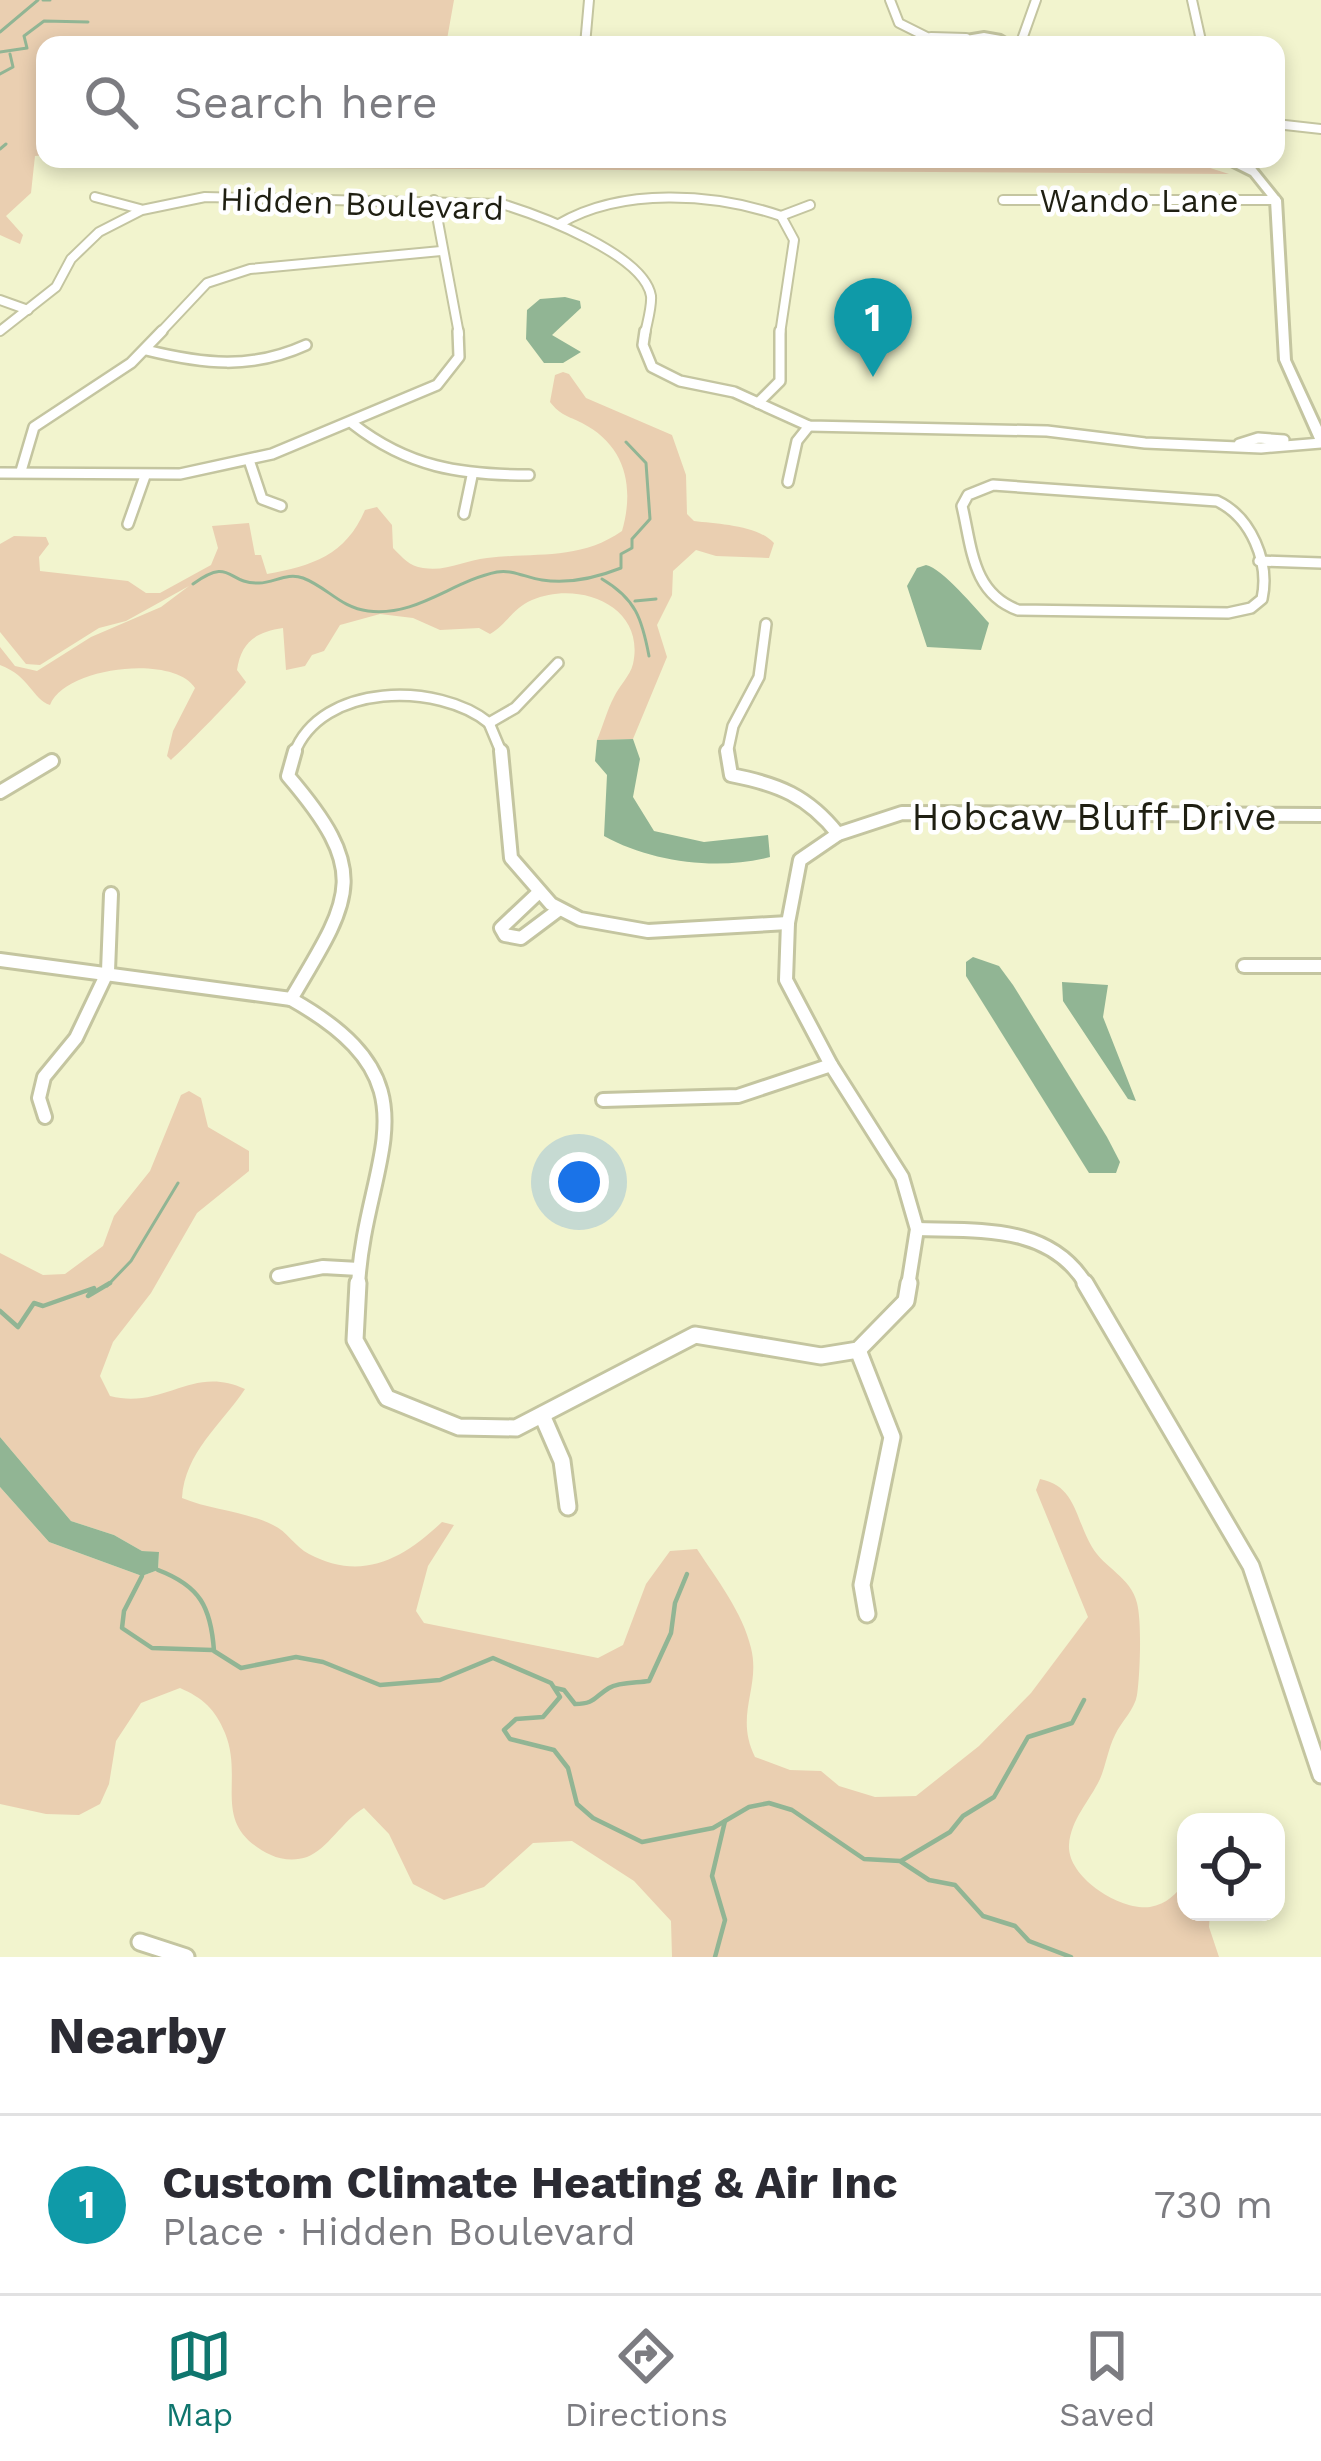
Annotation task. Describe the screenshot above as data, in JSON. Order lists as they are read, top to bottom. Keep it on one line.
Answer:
{"streets":{"street":["Wando Lane","Hidden Boulevard","Hobcaw Bluff Drive"]},"page":{"search":"Search here","pins":"1","heading":"Nearby","list":[{"mark":"1","name":"Custom Climate Heating & Air Inc","note":"Place · Hidden Boulevard","value":"730 m"}],"nav":["Map","Directions","Saved"]}}
